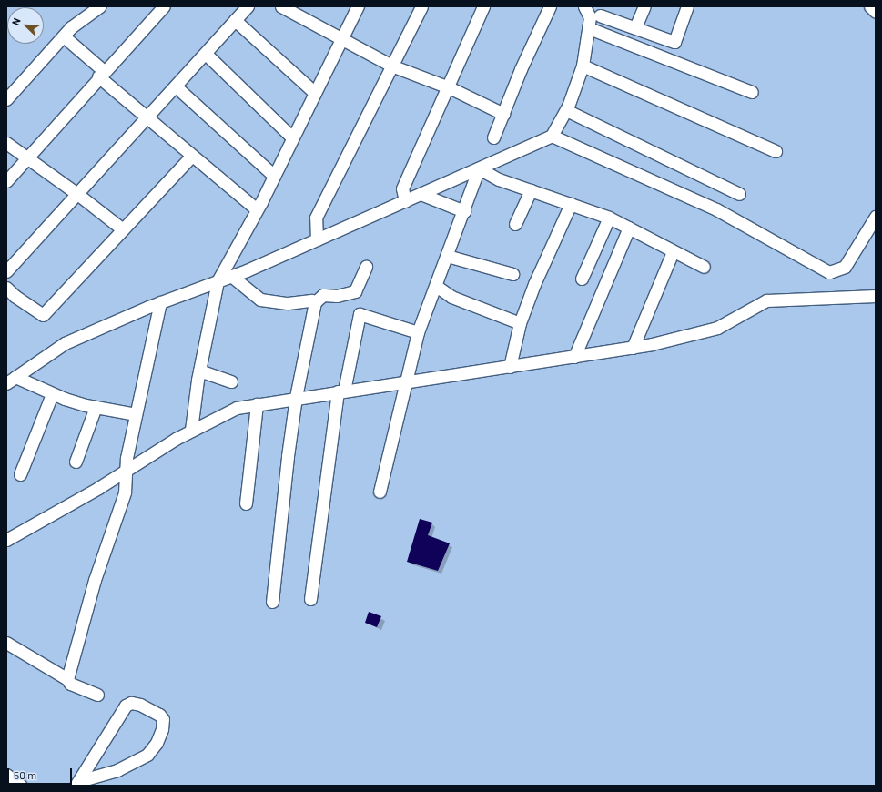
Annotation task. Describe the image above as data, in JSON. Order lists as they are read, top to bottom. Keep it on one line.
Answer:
{"scale_bar":"50 m","north":"top left"}
